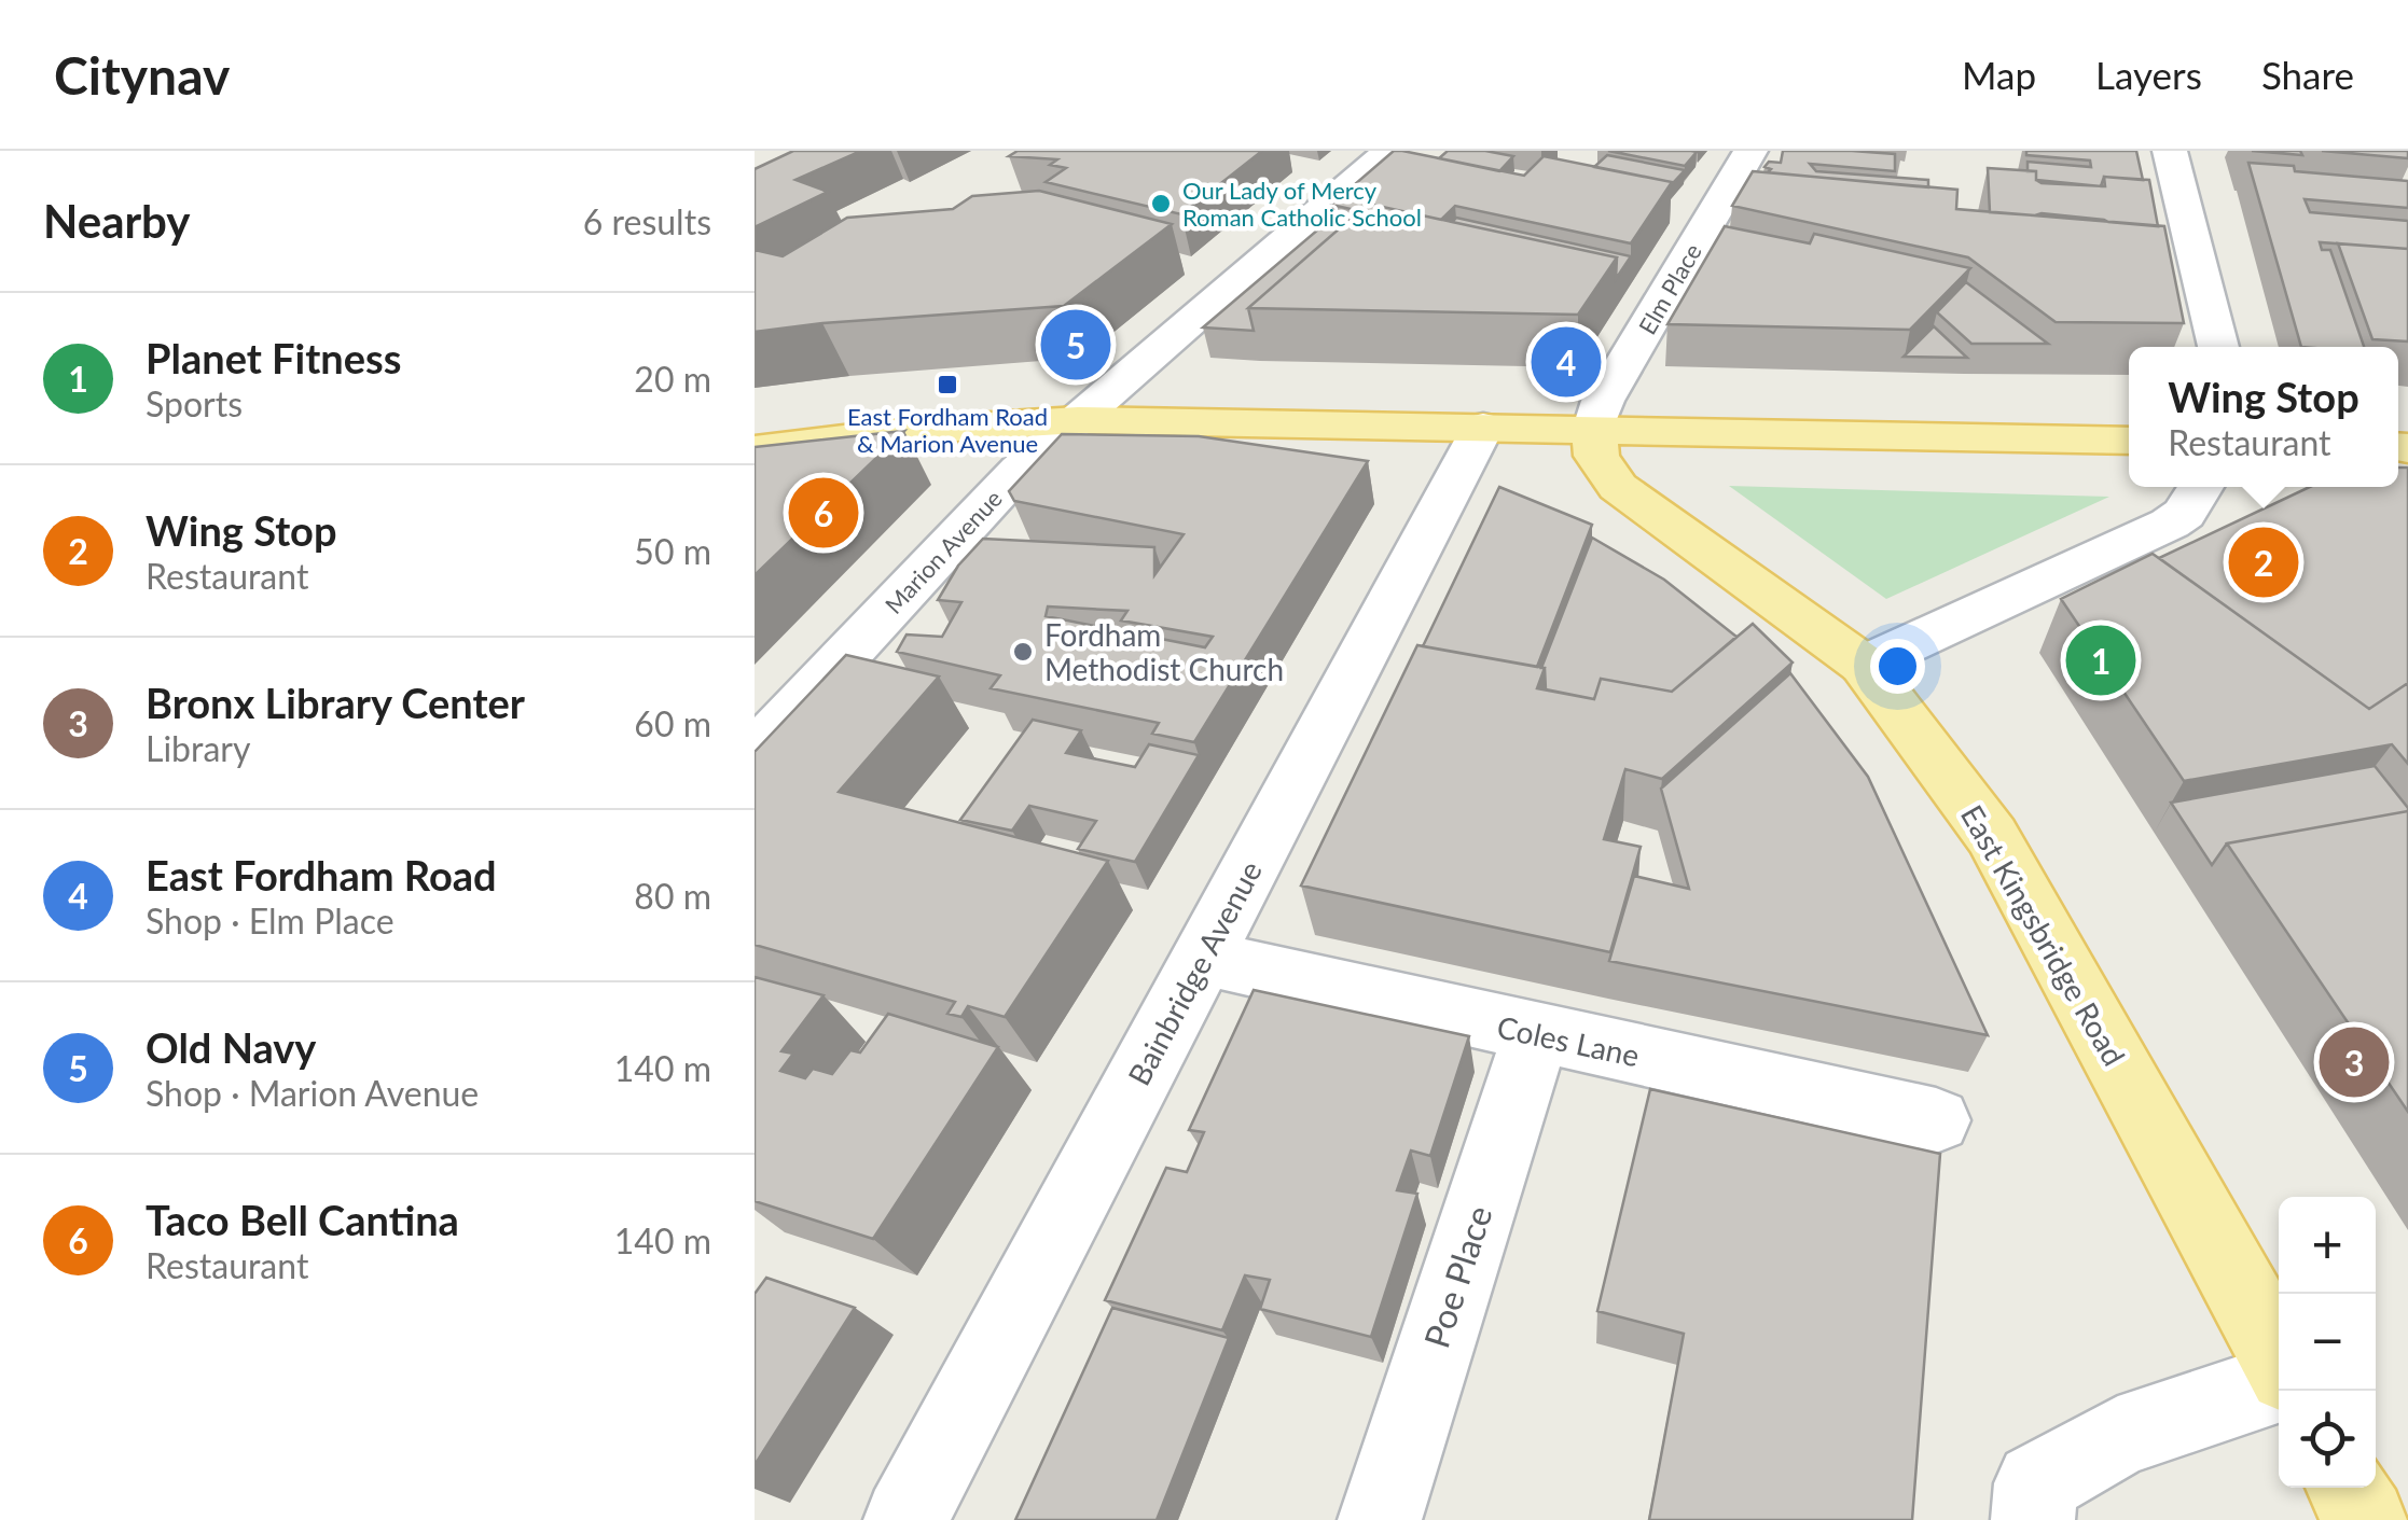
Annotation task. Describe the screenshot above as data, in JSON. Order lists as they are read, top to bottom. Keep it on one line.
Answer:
{"streets":{"main road":["East Kingsbridge Road"],"street":["Elm Place","Marion Avenue","Bainbridge Avenue","Coles Lane","Poe Place"]},"crossings":[["Elm Place","East Kingsbridge Road"],["Bainbridge Avenue","Coles Lane"],["Coles Lane","Poe Place"]],"places":{"other":["Our Lady of Mercy Roman Catholic School","Fordham Methodist Church"],"transit":["East Fordham Road & Marion Avenue"]},"page":{"header":"Citynav","nav":["Map","Layers","Share"],"heading":["Nearby","6 results"],"list":[{"mark":"1","name":"Planet Fitness","note":"Sports","value":"20 m"},{"mark":"2","name":"Wing Stop","note":"Restaurant","value":"50 m"},{"mark":"3","name":"Bronx Library Center","note":"Library","value":"60 m"},{"mark":"4","name":"East Fordham Road","note":"Shop · Elm Place","value":"80 m"},{"mark":"5","name":"Old Navy","note":"Shop · Marion Avenue","value":"140 m"},{"mark":"6","name":"Taco Bell Cantina","note":"Restaurant","value":"140 m"}],"pins":["5","4","6","2","1","3"],"popup":["Wing Stop","Restaurant"],"map_buttons":["+","−"]}}
